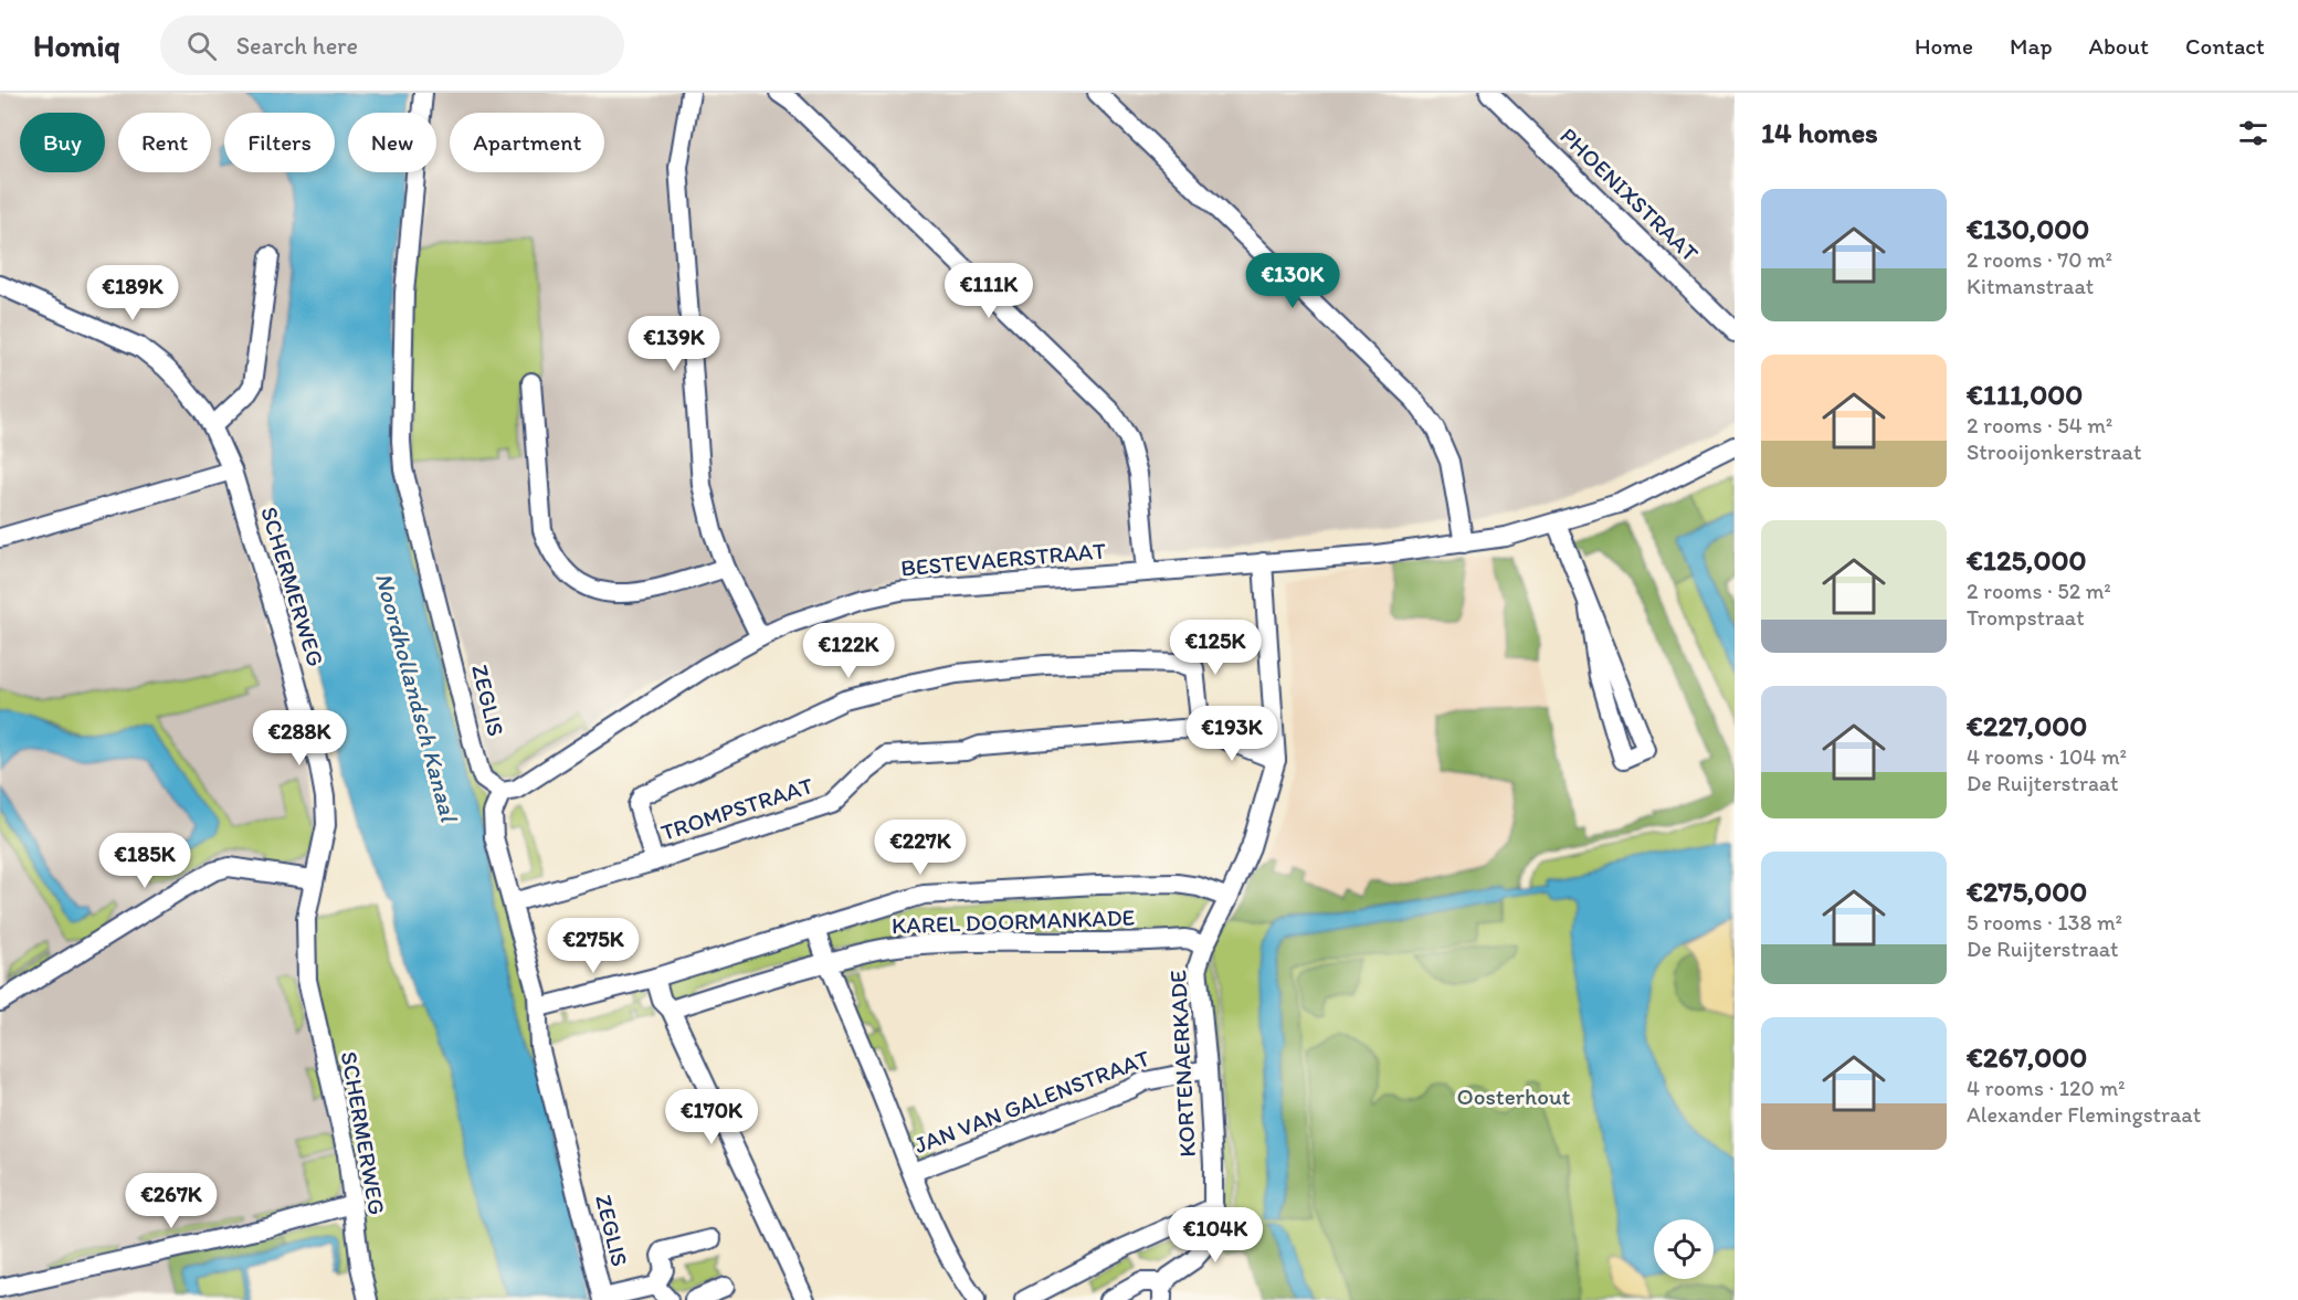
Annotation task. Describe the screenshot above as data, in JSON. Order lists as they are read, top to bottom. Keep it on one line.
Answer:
{"streets":{"street":["PHOENIXSTRAAT","BESTEVAERSTRAAT","SCHERMERWEG","ZEGLIS","TROMPSTRAAT","KAREL DOORMANKADE","KORTENAERKADE","JAN VAN GALENSTRAAT"]},"crossings":[["BESTEVAERSTRAAT","ZEGLIS"],["BESTEVAERSTRAAT","KORTENAERKADE"],["ZEGLIS","TROMPSTRAAT"],["TROMPSTRAAT","KORTENAERKADE"],["KAREL DOORMANKADE","KORTENAERKADE"],["KORTENAERKADE","JAN VAN GALENSTRAAT"]],"water":["Noordhollandsch Kanaal"],"parks":["Oosterhout"],"page":{"header":"Homiq","search":"Search here","nav":["Home","Map","About","Contact"],"heading":"14 homes","chip":["Buy","Rent","Filters","New","Apartment"],"list":[{"name":"€130,000","note":"2 rooms · 70 m² · Kitmanstraat"},{"name":"€111,000","note":"2 rooms · 54 m² · Strooijonkerstraat"},{"name":"€125,000","note":"2 rooms · 52 m² · Trompstraat"},{"name":"€227,000","note":"4 rooms · 104 m² · De Ruijterstraat"},{"name":"€275,000","note":"5 rooms · 138 m² · De Ruijterstraat"},{"name":"€267,000","note":"4 rooms · 120 m² · Alexander Flemingstraat"}],"price":["€130K","€111K","€189K","€139K","€125K","€122K","€193K","€288K","€227K","€185K","€275K","€170K","€267K","€104K"]}}
